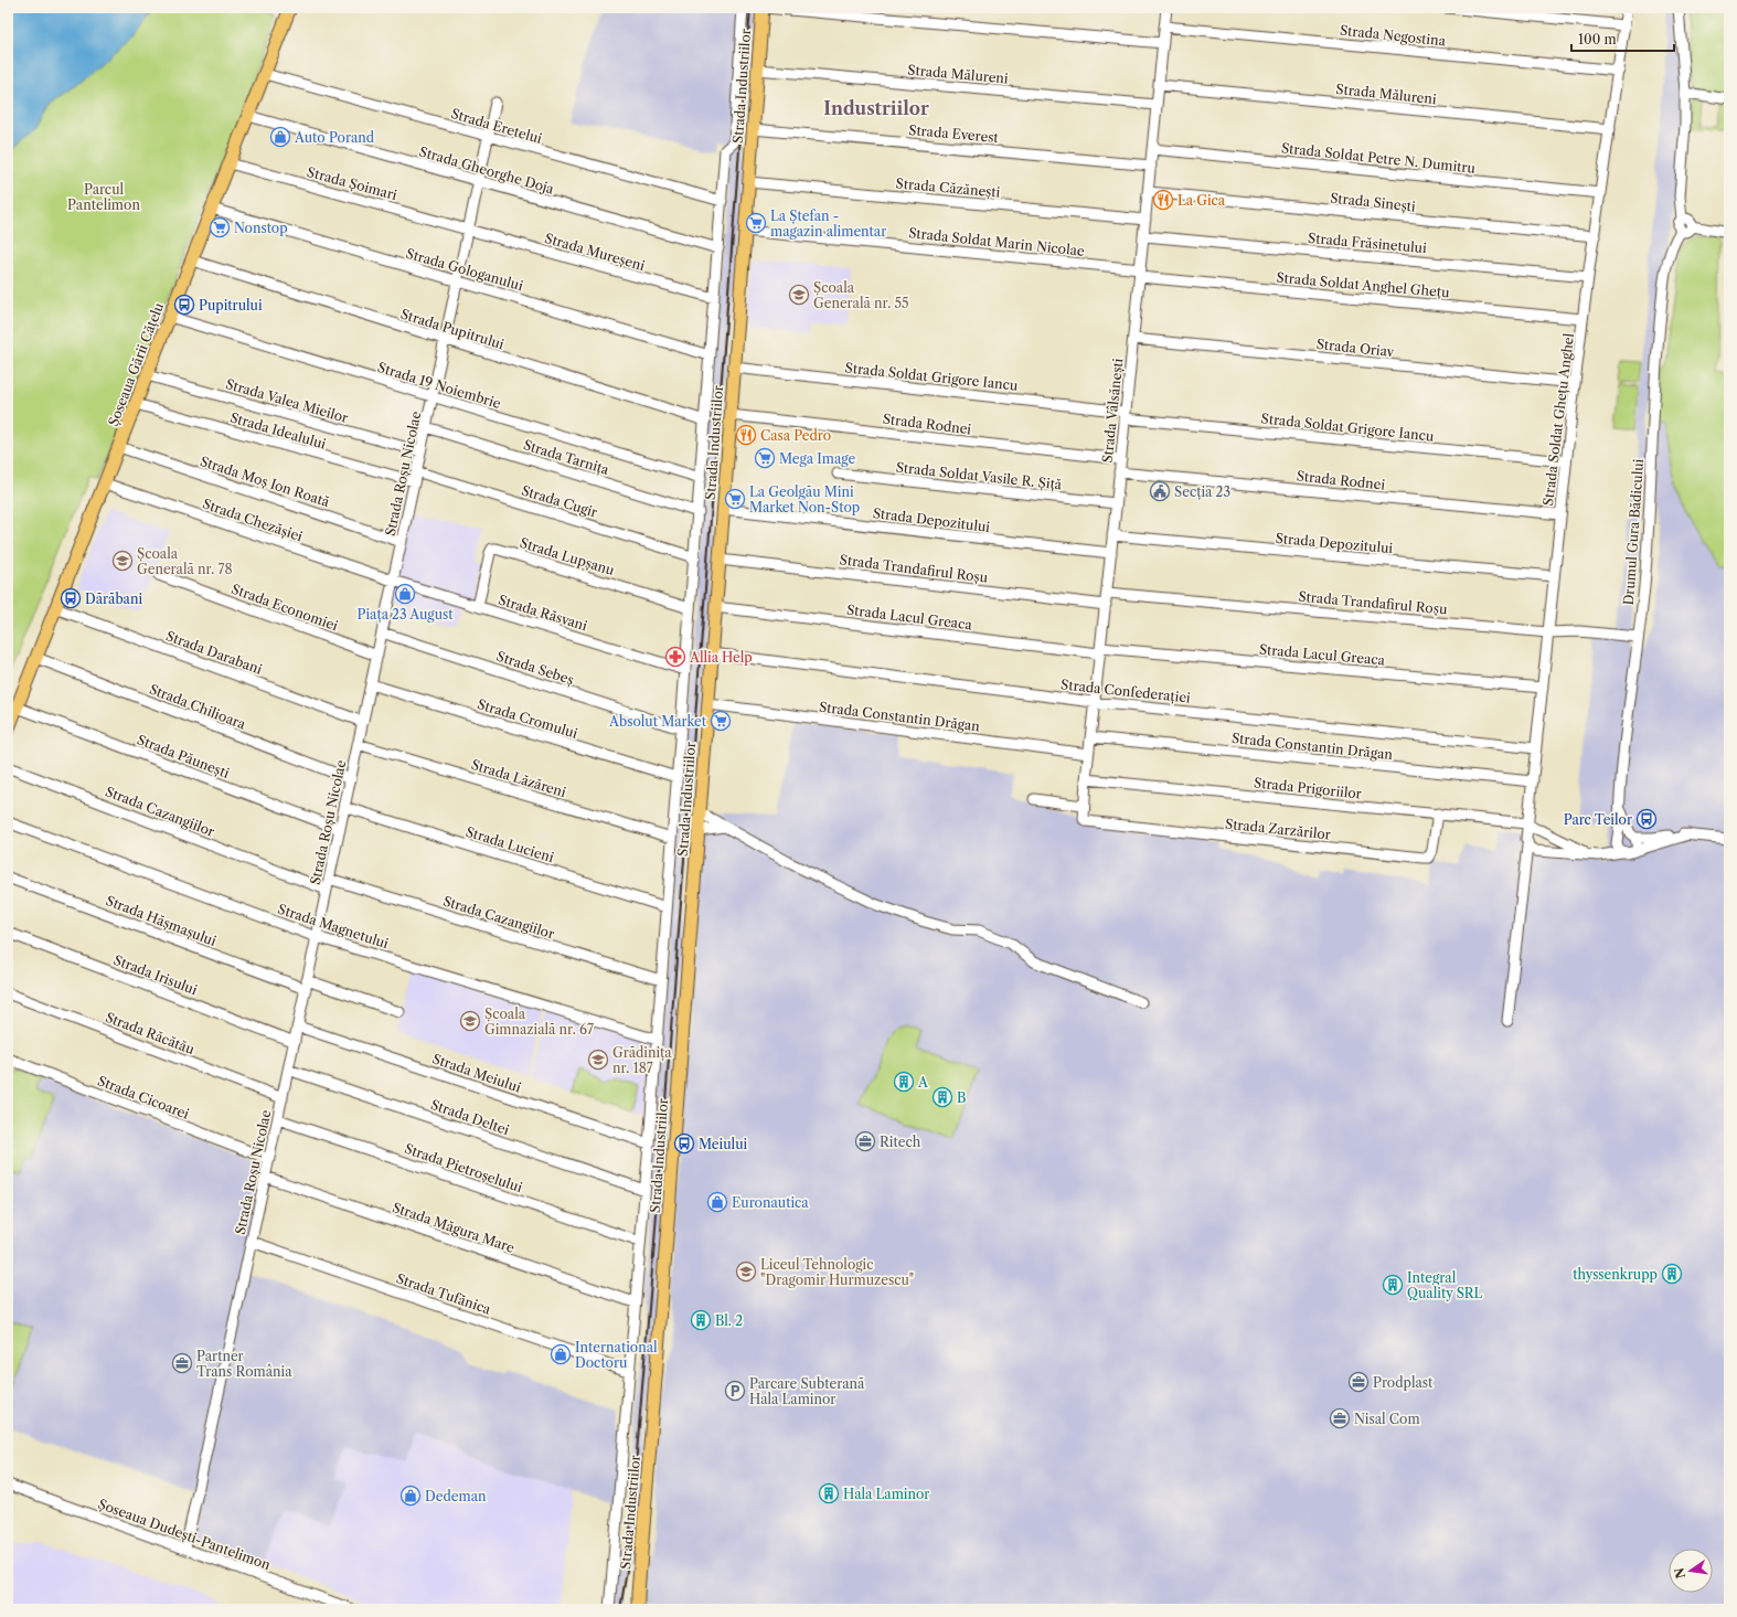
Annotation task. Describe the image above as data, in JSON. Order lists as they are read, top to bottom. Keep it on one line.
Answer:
{"streets":{"main road":["Strada Industriilor","Șoseaua Gării Cățelu"],"street":["Strada Negostina","Strada Mălureni","Strada Eretelui","Strada Everest","Strada Soldat Petre N. Dumitru","Strada Gheorghe Doja","Strada Șoimari","Strada Căzănești","Strada Sinești","Strada Soldat Marin Nicolae","Strada Frăsinetului","Strada Mureșeni","Strada Gologanului","Strada Soldat Anghel Ghețu","Strada Pupitrului","Strada Oriav","Strada Soldat Grigore Iancu","Strada 19 Noiembrie","Strada Valea Mieilor","Strada Vâlsănești","Strada Soldat Ghețu Anghel","Strada Rodnei","Strada Idealului","Strada Tarnița","Strada Roșu Nicolae","Strada Soldat Vasile R. Șiță","Strada Moș Ion Roată","Strada Cugir","Strada Chezășiei","Strada Depozitului","Drumul Gura Bădicului","Strada Lupșanu","Strada Trandafirul Roșu","Strada Economiei","Strada Răsvani","Strada Lacul Greaca","Strada Darabani","Strada Sebeș","Strada Confederației","Strada Chilioara","Strada Constantin Drăgan","Strada Cromului","Strada Păunești","Strada Lăzăreni","Strada Prigoriilor","Strada Cazangiilor","Strada Zarzărilor","Strada Lucieni","Strada Hășmașului","Strada Magnetului","Strada Irisului","Strada Răcătău","Strada Meiului","Strada Cicoarei","Strada Deltei","Strada Pietroșelului","Strada Măgura Mare","Strada Tufănica","Șoseaua Dudești-Pantelimon"]},"crossings":[["Strada Negostina","Strada Vâlsănești"],["Strada Negostina","Strada Soldat Ghețu Anghel"],["Strada Mălureni","Strada Industriilor"],["Strada Mălureni","Strada Vâlsănești"],["Strada Mălureni","Strada Soldat Ghețu Anghel"],["Strada Industriilor","Strada Everest"],["Strada Industriilor","Strada Căzănești"],["Strada Industriilor","Strada Soldat Marin Nicolae"],["Strada Industriilor","Strada Soldat Grigore Iancu"],["Strada Industriilor","Strada Rodnei"],["Strada Industriilor","Strada Depozitului"],["Strada Industriilor","Strada Trandafirul Roșu"],["Strada Industriilor","Strada Lacul Greaca"],["Strada Industriilor","Strada Confederației"],["Strada Industriilor","Strada Constantin Drăgan"],["Strada Eretelui","Șoseaua Gării Cățelu"],["Strada Eretelui","Strada Roșu Nicolae"],["Strada Everest","Strada Vâlsănești"],["Strada Soldat Petre N. Dumitru","Strada Vâlsănești"],["Strada Soldat Petre N. Dumitru","Strada Soldat Ghețu Anghel"],["Strada Gheorghe Doja","Șoseaua Gării Cățelu"],["Strada Gheorghe Doja","Strada Roșu Nicolae"],["Strada Șoimari","Strada Mureșeni"],["Strada Șoimari","Șoseaua Gării Cățelu"],["Strada Șoimari","Strada Roșu Nicolae"],["Strada Căzănești","Strada Vâlsănești"],["Strada Sinești","Strada Vâlsănești"],["Strada Sinești","Strada Soldat Ghețu Anghel"],["Strada Soldat Marin Nicolae","Strada Soldat Anghel Ghețu"],["Strada Soldat Marin Nicolae","Strada Vâlsănești"],["Strada Frăsinetului","Strada Vâlsănești"],["Strada Frăsinetului","Strada Soldat Ghețu Anghel"],["Strada Mureșeni","Strada Roșu Nicolae"],["Strada Gologanului","Șoseaua Gării Cățelu"],["Strada Gologanului","Strada Roșu Nicolae"],["Strada Soldat Anghel Ghețu","Strada Vâlsănești"],["Strada Soldat Anghel Ghețu","Strada Soldat Ghețu Anghel"],["Strada Pupitrului","Șoseaua Gării Cățelu"],["Strada Pupitrului","Strada Roșu Nicolae"],["Strada Oriav","Strada Vâlsănești"],["Strada Oriav","Strada Soldat Ghețu Anghel"],["Șoseaua Gării Cățelu","Strada 19 Noiembrie"],["Șoseaua Gării Cățelu","Strada Valea Mieilor"],["Șoseaua Gării Cățelu","Strada Idealului"],["Șoseaua Gării Cățelu","Strada Moș Ion Roată"],["Șoseaua Gării Cățelu","Strada Chezășiei"],["Șoseaua Gării Cățelu","Strada Darabani"],["Șoseaua Gării Cățelu","Strada Chilioara"],["Șoseaua Gării Cățelu","Strada Păunești"],["Strada Soldat Grigore Iancu","Strada Vâlsănești"],["Strada Soldat Grigore Iancu","Strada Soldat Ghețu Anghel"],["Strada 19 Noiembrie","Strada Roșu Nicolae"],["Strada Valea Mieilor","Strada Roșu Nicolae"],["Strada Vâlsănești","Strada Rodnei"],["Strada Vâlsănești","Strada Soldat Vasile R. Șiță"],["Strada Vâlsănești","Strada Depozitului"],["Strada Vâlsănești","Strada Trandafirul Roșu"],["Strada Vâlsănești","Strada Lacul Greaca"],["Strada Vâlsănești","Strada Confederației"],["Strada Vâlsănești","Strada Constantin Drăgan"],["Strada Vâlsănești","Strada Prigoriilor"],["Strada Vâlsănești","Strada Zarzărilor"],["Strada Soldat Ghețu Anghel","Strada Rodnei"],["Strada Soldat Ghețu Anghel","Strada Depozitului"],["Strada Soldat Ghețu Anghel","Strada Trandafirul Roșu"],["Strada Soldat Ghețu Anghel","Strada Lacul Greaca"],["Strada Soldat Ghețu Anghel","Strada Confederației"],["Strada Soldat Ghețu Anghel","Strada Constantin Drăgan"],["Strada Soldat Ghețu Anghel","Strada Prigoriilor"],["Strada Idealului","Strada Roșu Nicolae"],["Strada Tarnița","Strada Roșu Nicolae"],["Strada Roșu Nicolae","Strada Moș Ion Roată"],["Strada Roșu Nicolae","Strada Cugir"],["Strada Roșu Nicolae","Strada Chezășiei"],["Strada Roșu Nicolae","Strada Economiei"],["Strada Roșu Nicolae","Strada Răsvani"],["Strada Roșu Nicolae","Strada Darabani"],["Strada Roșu Nicolae","Strada Sebeș"],["Strada Roșu Nicolae","Strada Chilioara"],["Strada Roșu Nicolae","Strada Cromului"],["Strada Roșu Nicolae","Strada Păunești"],["Strada Roșu Nicolae","Strada Lăzăreni"],["Strada Roșu Nicolae","Strada Cazangiilor"],["Strada Roșu Nicolae","Strada Lucieni"],["Strada Roșu Nicolae","Strada Hășmașului"],["Strada Roșu Nicolae","Strada Magnetului"],["Strada Roșu Nicolae","Strada Irisului"],["Strada Roșu Nicolae","Strada Răcătău"],["Strada Roșu Nicolae","Strada Meiului"],["Strada Roșu Nicolae","Strada Cicoarei"],["Strada Roșu Nicolae","Strada Deltei"],["Strada Roșu Nicolae","Strada Pietroșelului"],["Strada Roșu Nicolae","Strada Măgura Mare"],["Strada Roșu Nicolae","Strada Tufănica"],["Strada Roșu Nicolae","Șoseaua Dudești-Pantelimon"],["Strada Chezășiei","Strada Răsvani"],["Drumul Gura Bădicului","Strada Trandafirul Roșu"],["Strada Lupșanu","Strada Răsvani"],["Strada Prigoriilor","Strada Zarzărilor"]],"districts":["Industriilor"],"parks":["Parcul Pantelimon"],"places":{"shop":["Auto Porand","Piața 23 August","Euronautica","International Doctoru","Dedeman"],"restaurant":["La Gica","Casa Pedro"],"supermarket":["La Ștefan - magazin alimentar","Nonstop","Mega Image","La Geolgău Mini Market Non-Stop","Absolut Market"],"school or university":["Școala Generală nr. 55","Școala Generală nr. 78","Școala Gimnazială nr. 67","Grădinița nr. 187","Liceul Tehnologic \"Dragomir Hurmuzescu\""],"bus stop":["Pupitrului","Dărăbani","Parc Teilor","Meiului"],"public building":["Secția 23"],"pharmacy":["Allia Help"],"building":["A","B","thyssenkrupp","Integral Quality SRL","Bl. 2","Hala Laminor"],"office":["Ritech","Partner Trans România","Prodplast","Nisal Com"],"parking":["Parcare Subterană Hala Laminor"]},"scale_bar":"100 m","north":"left"}
